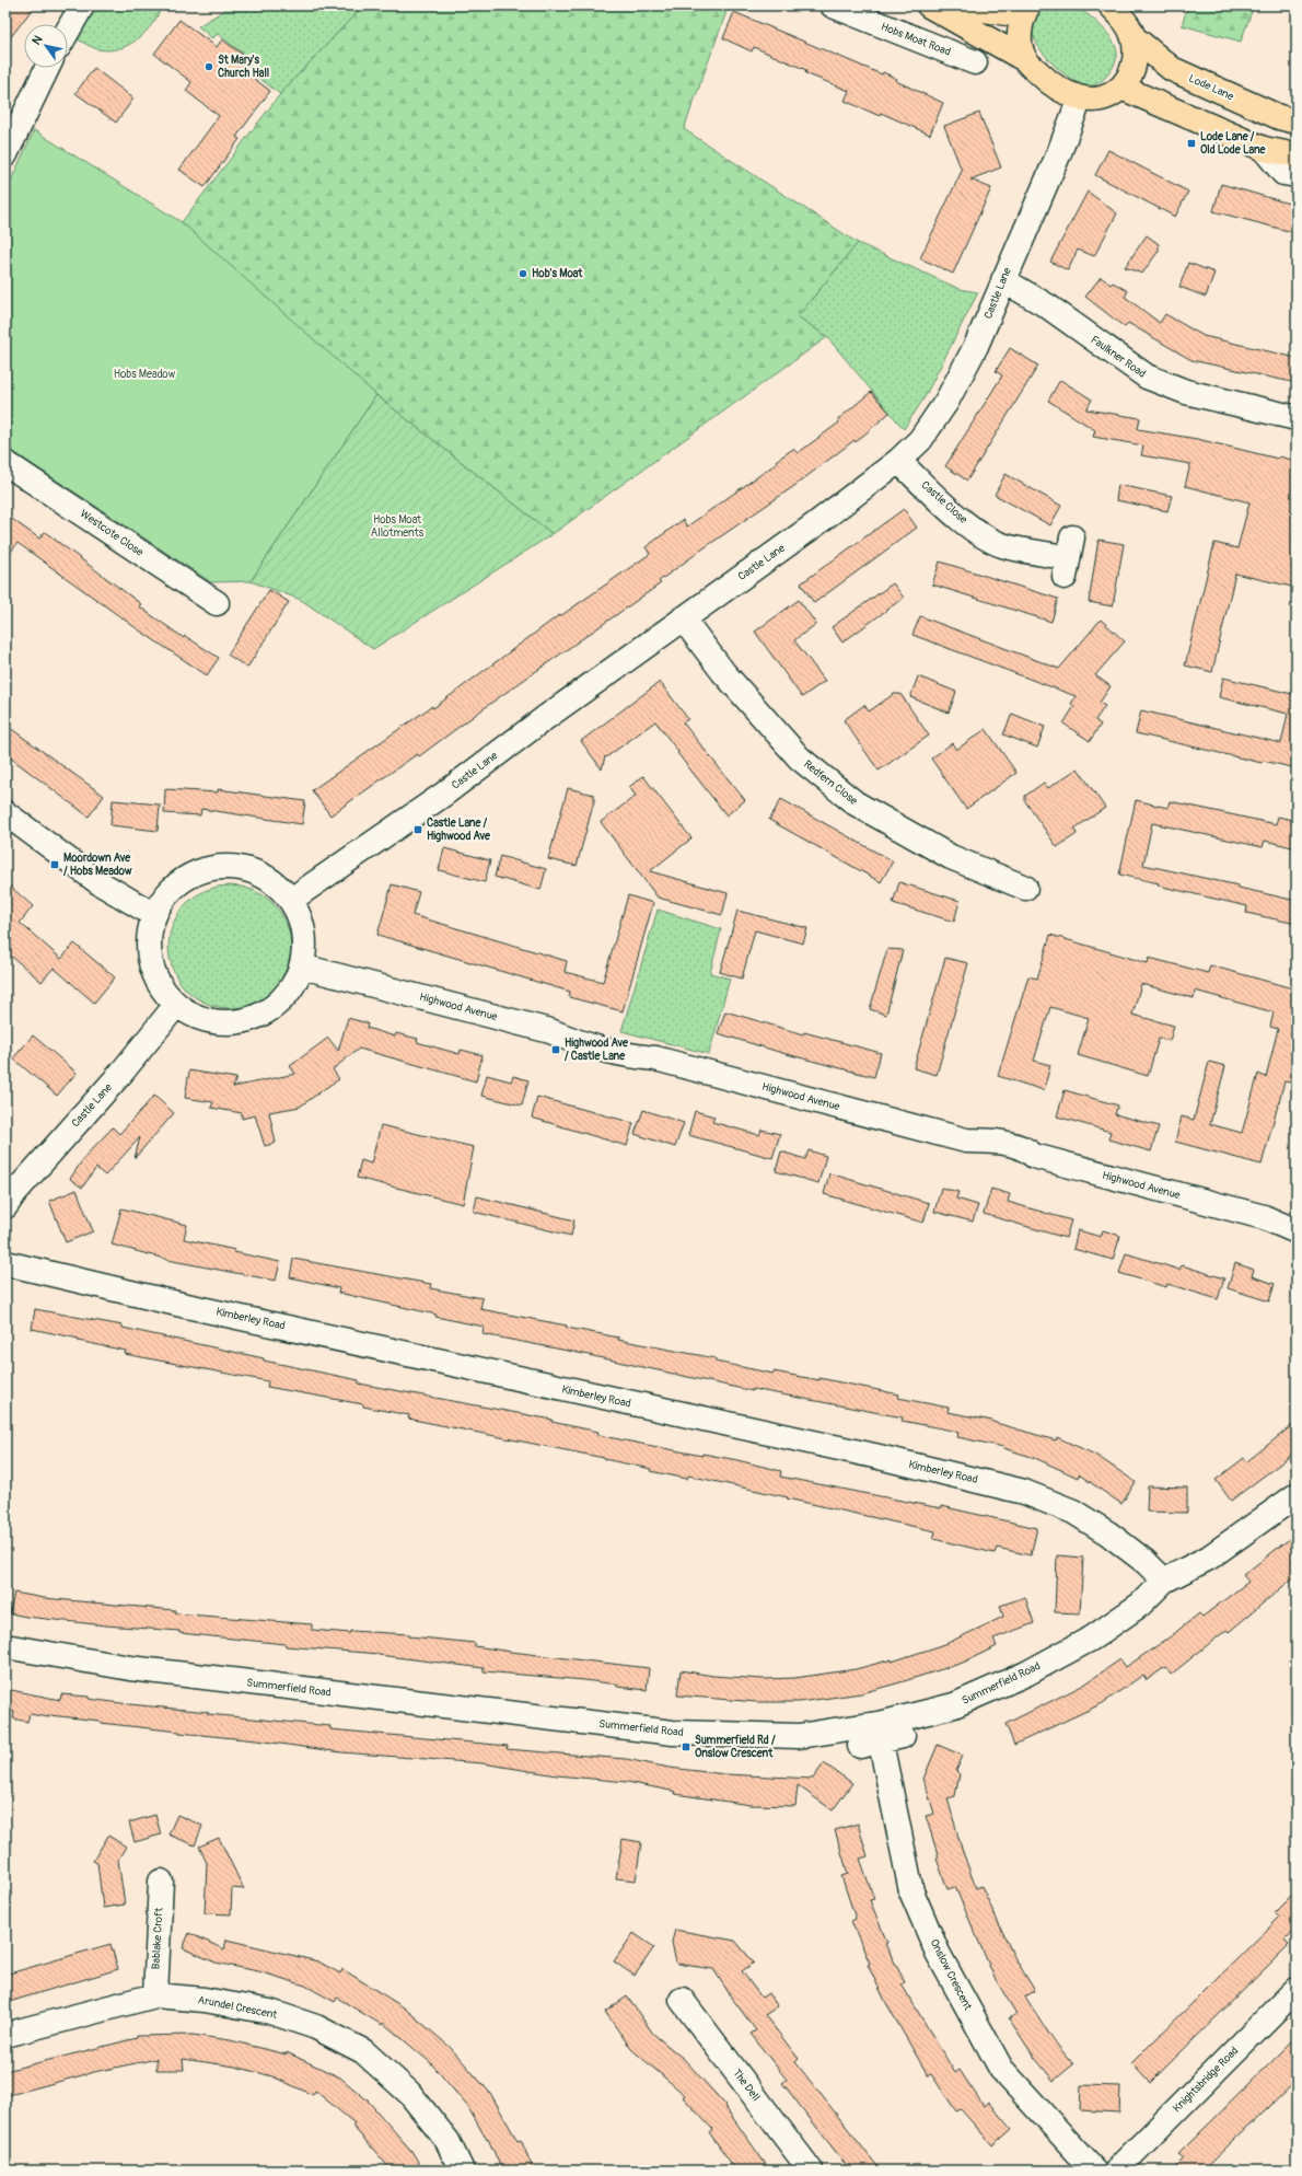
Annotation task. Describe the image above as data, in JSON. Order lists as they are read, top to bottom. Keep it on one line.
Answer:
{"streets":{"main road":["Lode Lane"],"street":["Hobs Moat Road","Castle Lane","Faulkner Road","Castle Close","Westcote Close","Redfern Close","Highwood Avenue","Kimberley Road","Summerfield Road","Bablake Croft","Onslow Crescent","Arundel Crescent","Knightsbridge Road","The Dell"]},"crossings":[["Castle Lane","Faulkner Road"],["Castle Lane","Castle Close"],["Castle Lane","Redfern Close"],["Castle Lane","Highwood Avenue"],["Kimberley Road","Summerfield Road"],["Bablake Croft","Arundel Crescent"]],"parks":["Hobs Meadow","Hobs Moat Allotments"],"places":{"other":["St Mary's Church Hall","Hob's Moat"],"transit":["Lode Lane / Old Lode Lane","Castle Lane / Highwood Ave","Moordown Ave / Hobs Meadow","Highwood Ave / Castle Lane","Summerfield Rd / Onslow Crescent"]},"north":"top left"}
